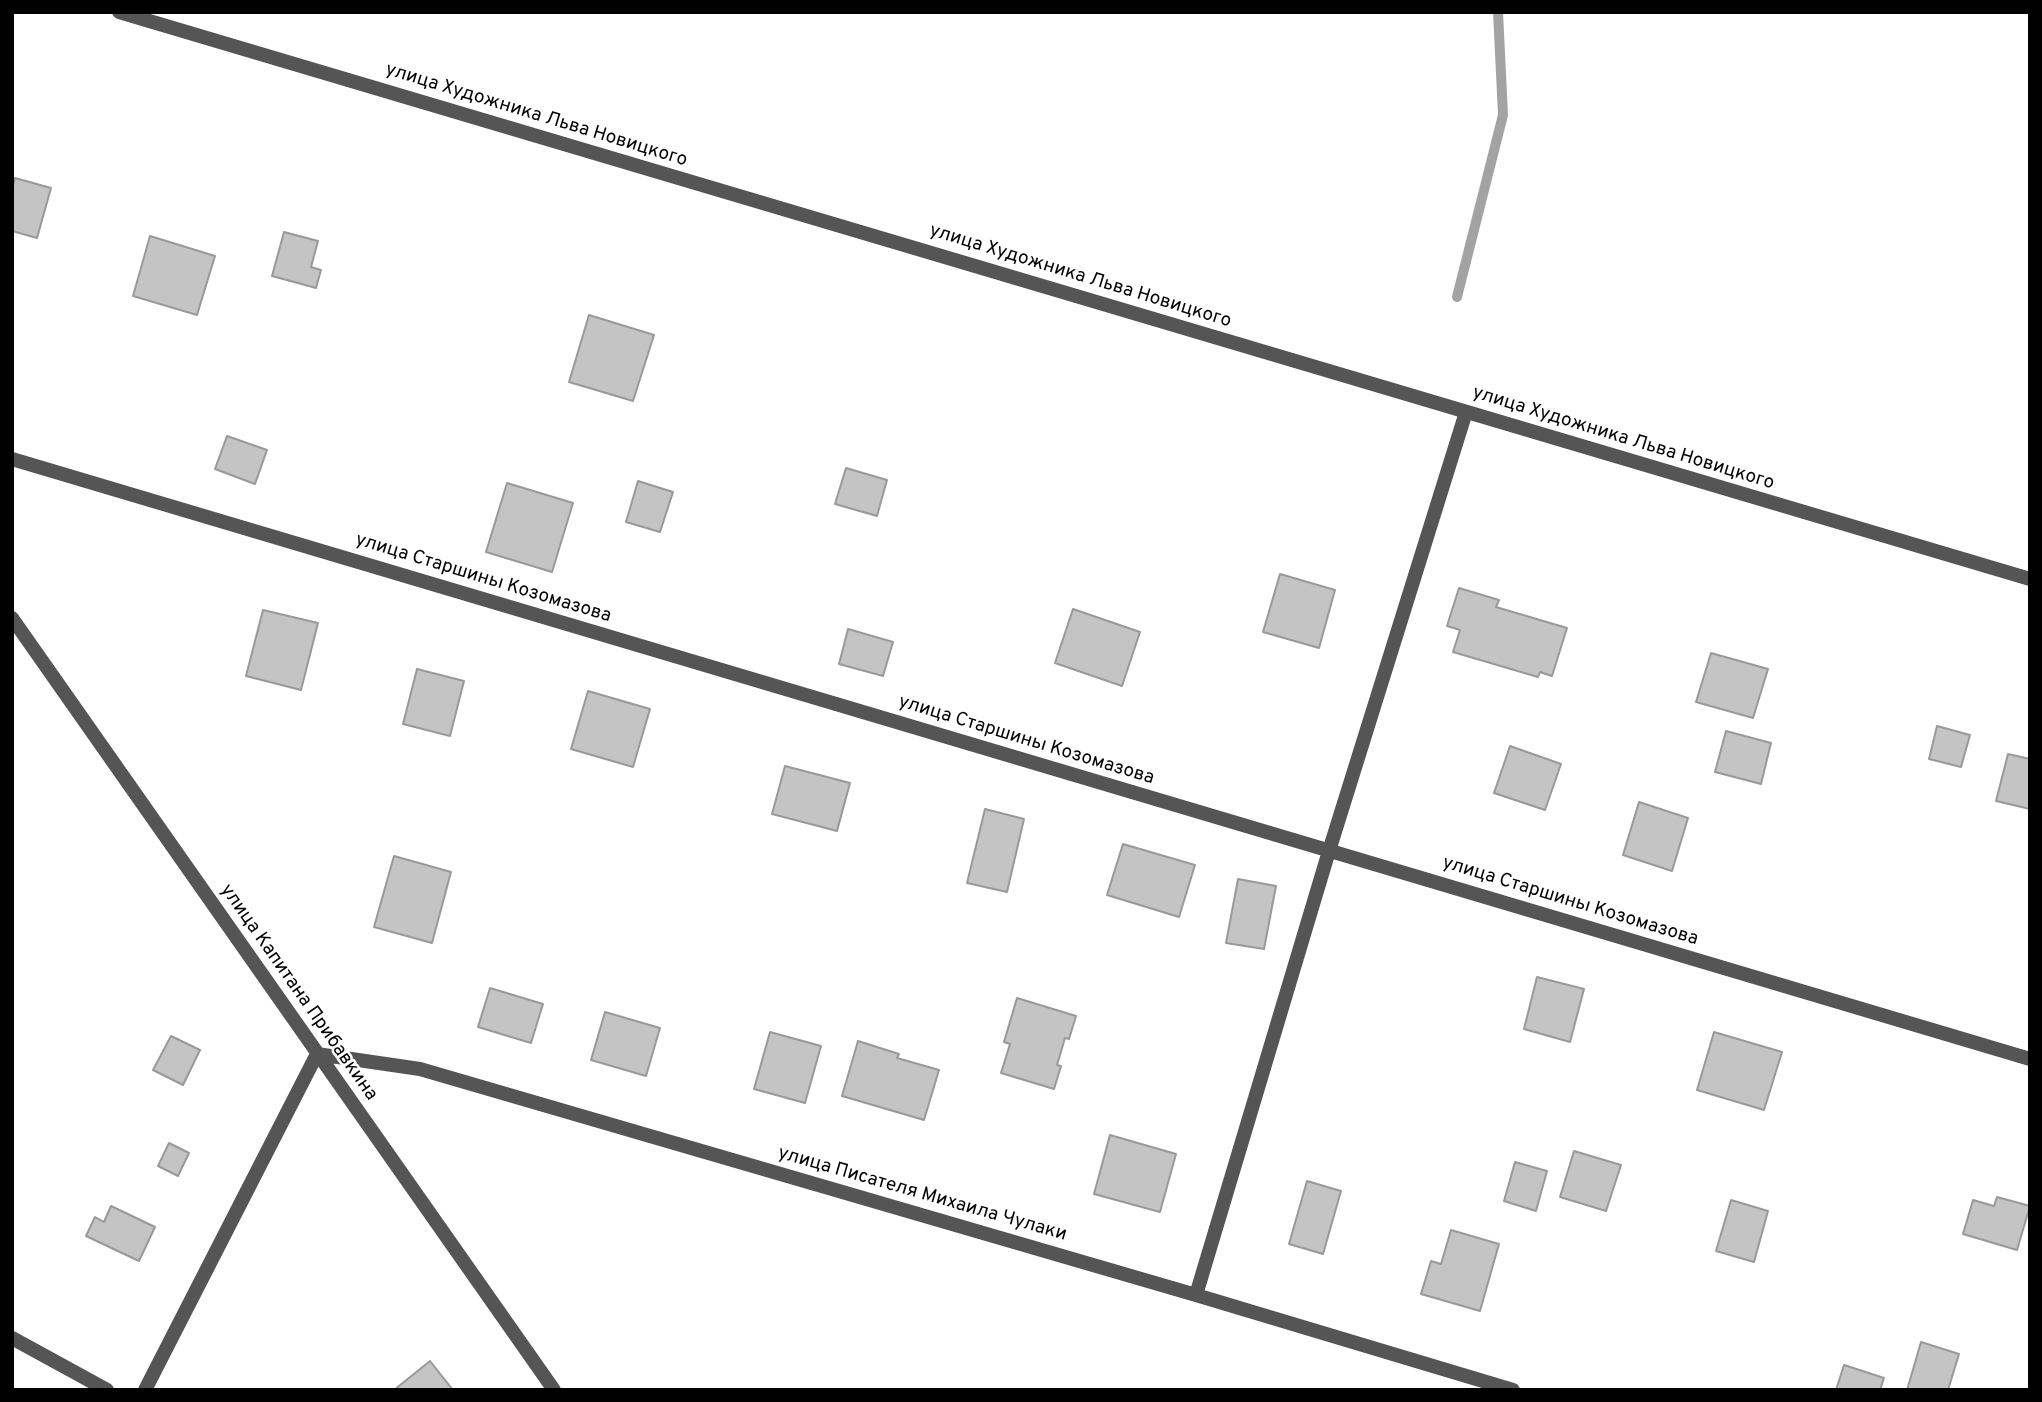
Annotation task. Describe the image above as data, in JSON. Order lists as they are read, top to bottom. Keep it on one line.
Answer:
{"streets":{"street":["улица Художника Льва Новицкого","улица Старшины Козомазова","улица Капитана Прибавкина","улица Писателя Михаила Чулаки"]},"crossings":[["улица Капитана Прибавкина","улица Писателя Михаила Чулаки"]]}
